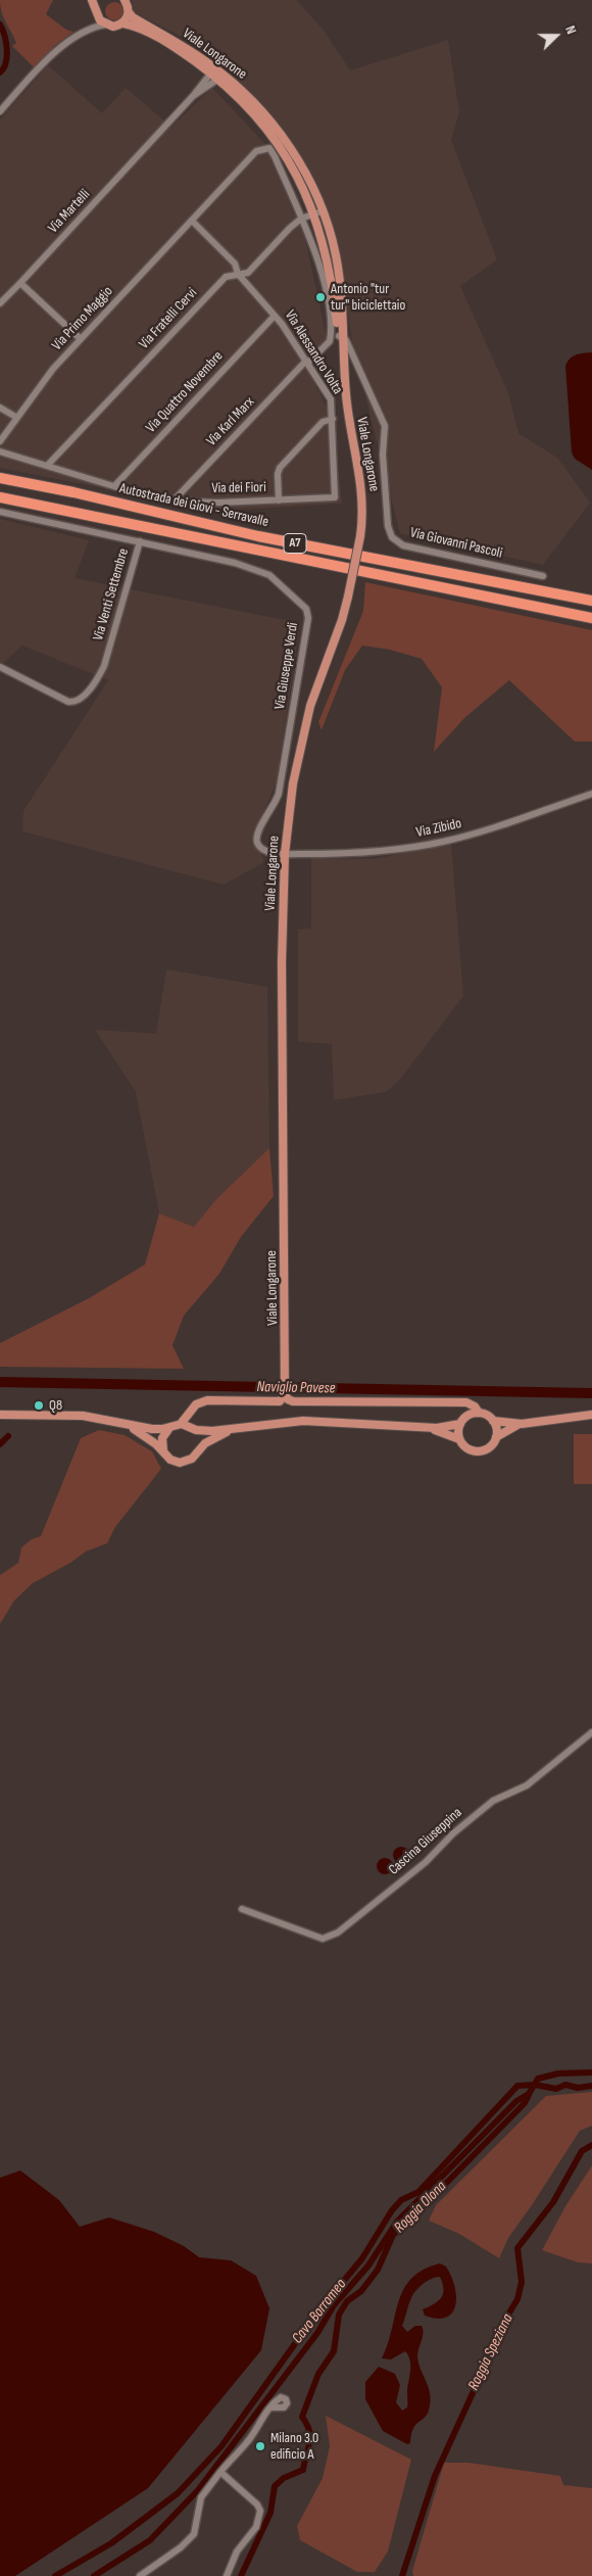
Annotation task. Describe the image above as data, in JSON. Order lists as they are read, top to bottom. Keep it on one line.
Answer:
{"streets":{"highway":["Autostrada dei Giovi - Serravalle","A7"],"main road":["Viale Longarone"],"street":["Via Martelli","Via Primo Maggio","Via Fratelli Cervi","Via Alessandro Volta","Via Quattro Novembre","Via Karl Marx","Via dei Fiori","Via Giovanni Pascoli","Via Venti Settembre","Via Giuseppe Verdi","Via Zibido","Cascina Giuseppina"]},"crossings":[["Viale Longarone","Via Martelli"],["Viale Longarone","Via Fratelli Cervi"],["Viale Longarone","Via Giovanni Pascoli"],["Viale Longarone","Via Giuseppe Verdi"],["Viale Longarone","Via Zibido"],["Via Primo Maggio","Via Fratelli Cervi"],["Via Primo Maggio","Via Alessandro Volta"],["Via Fratelli Cervi","Via Alessandro Volta"],["Via Fratelli Cervi","Via dei Fiori"],["Via Alessandro Volta","Via Quattro Novembre"],["Via Alessandro Volta","Via Karl Marx"],["Via Alessandro Volta","Via dei Fiori"],["Via Quattro Novembre","Via dei Fiori"],["Via Karl Marx","Via dei Fiori"],["Via Venti Settembre","Via Giuseppe Verdi"],["Via Giuseppe Verdi","Via Zibido"]],"water":["Naviglio Pavese","Roggia Olona","Cavo Borromeo","Roggia Speziana"],"places":["Antonio \"tur tur\" biciclettaio","Q8","Milano 3.0 edificio A"],"north":"right"}
